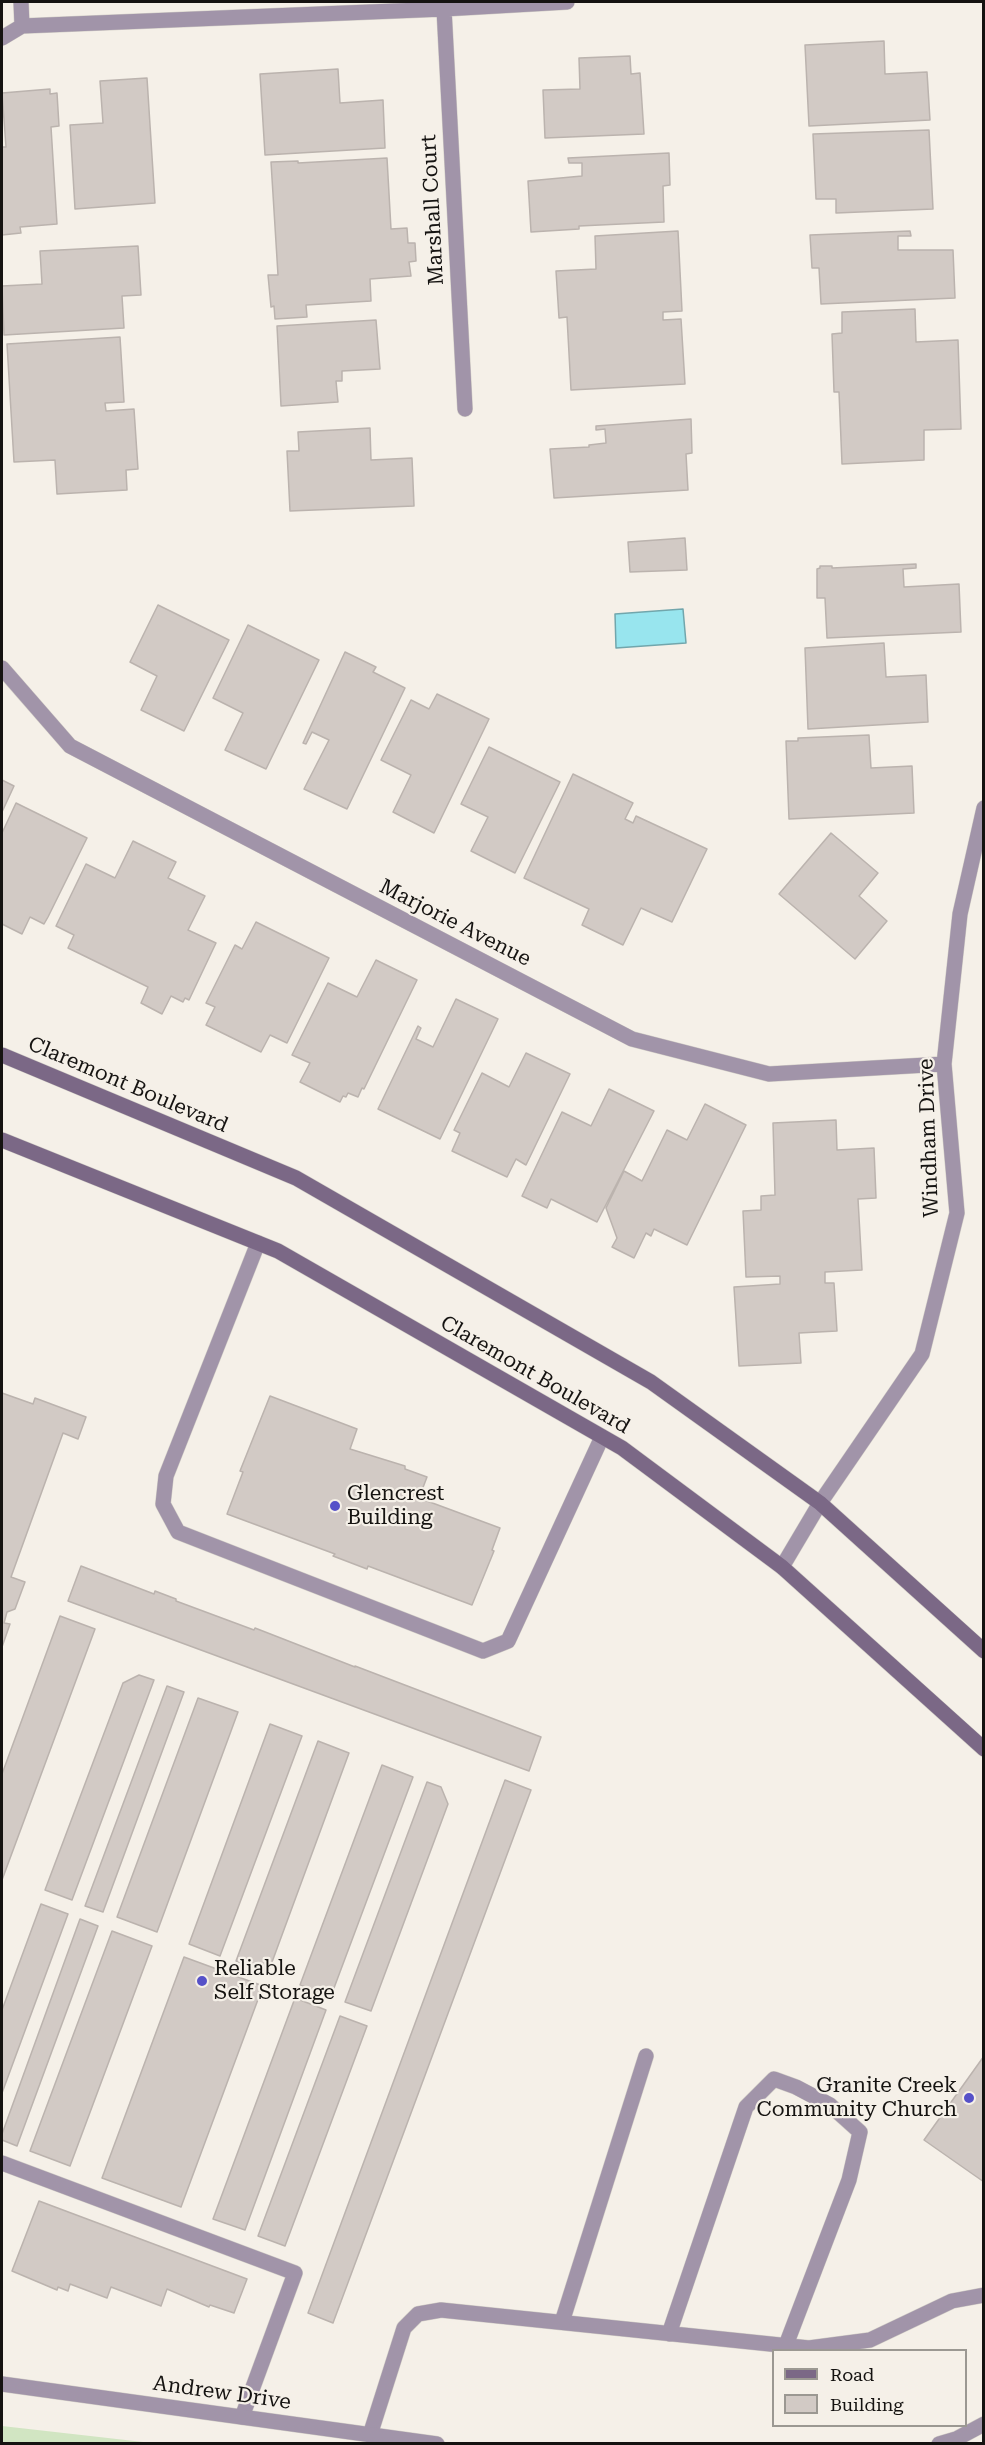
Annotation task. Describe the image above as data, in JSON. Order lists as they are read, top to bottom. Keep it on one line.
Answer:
{"streets":{"main road":["Claremont Boulevard"],"street":["Marshall Court","Marjorie Avenue","Windham Drive","Andrew Drive"]},"crossings":[["Marjorie Avenue","Windham Drive"],["Claremont Boulevard","Windham Drive"]],"places":["Glencrest Building","Reliable Self Storage","Granite Creek Community Church"],"legend":["Road","Building"]}
